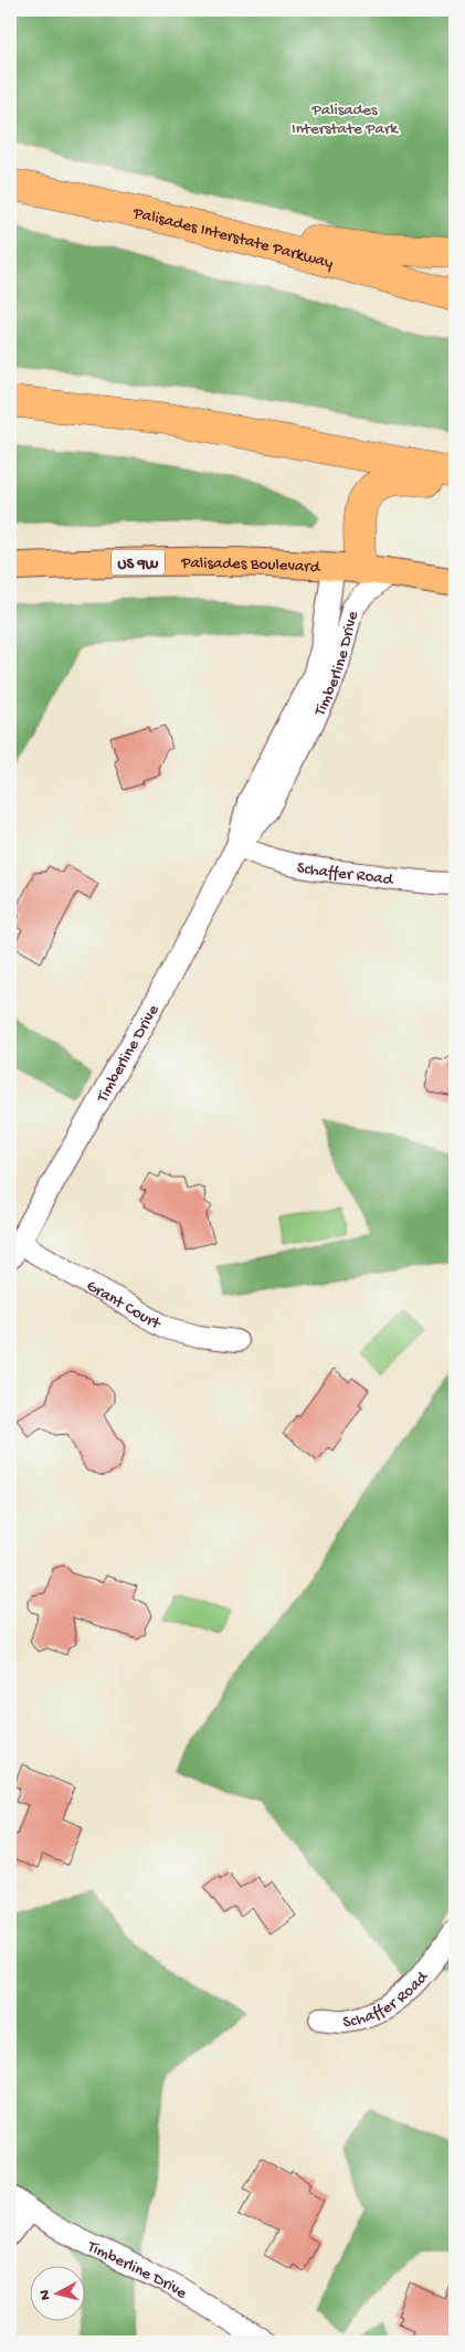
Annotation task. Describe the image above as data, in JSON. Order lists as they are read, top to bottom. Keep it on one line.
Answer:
{"streets":{"highway":["Palisades Interstate Parkway"],"main road":["US 9W","Palisades Boulevard"],"street":["Timberline Drive","Schaffer Road","Grant Court"]},"crossings":[["Palisades Boulevard","Timberline Drive"],["Timberline Drive","Schaffer Road"],["Timberline Drive","Grant Court"]],"parks":["Palisades Interstate Park"],"north":"left"}
